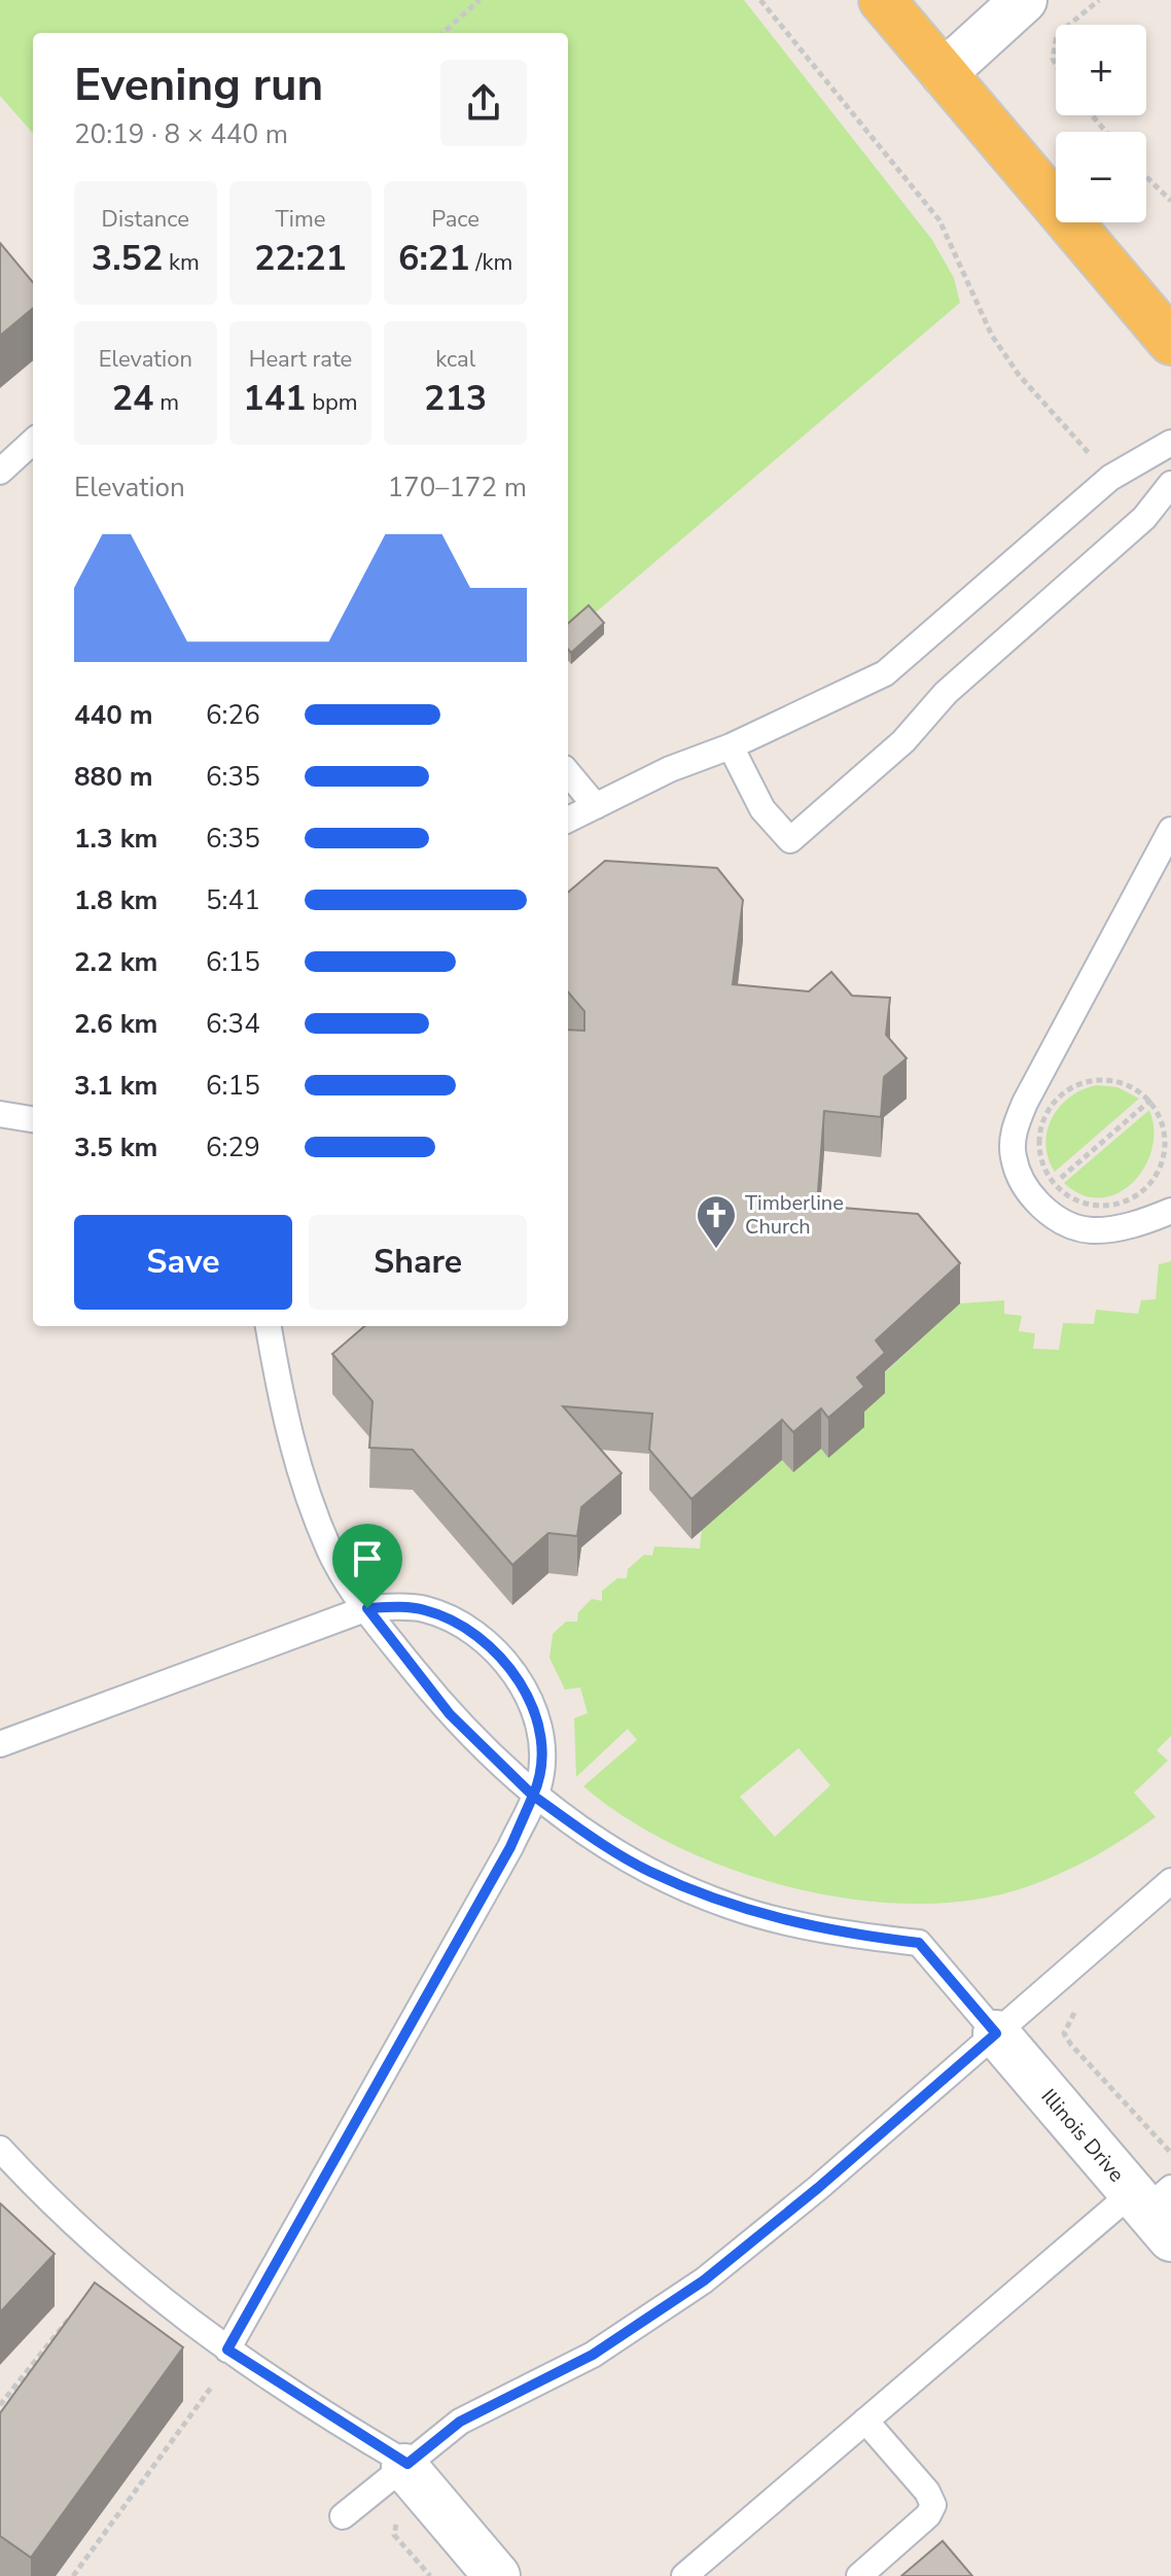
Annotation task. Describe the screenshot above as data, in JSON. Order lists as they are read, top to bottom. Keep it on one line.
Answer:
{"streets":{"street":["Illinois Drive"]},"places":{"church":["Timberline Church"]},"page":{"map_buttons":["+","−"],"heading":["Evening run","20:19 · 8 × 440 m"],"stats":[["Distance","3.52 km"],["Time","22:21"],["Pace","6:21 /km"],["Elevation","24 m"],["Heart rate","141 bpm"],["kcal","213"]],"chart":["Elevation","170–172 m"],"list":[{"name":"440 m","note":"6:26"},{"name":"880 m","note":"6:35"},{"name":"1.3 km","note":"6:35"},{"name":"1.8 km","note":"5:41"},{"name":"2.2 km","note":"6:15"},{"name":"2.6 km","note":"6:34"},{"name":"3.1 km","note":"6:15"},{"name":"3.5 km","note":"6:29"}],"buttons":["Save","Share"]}}
